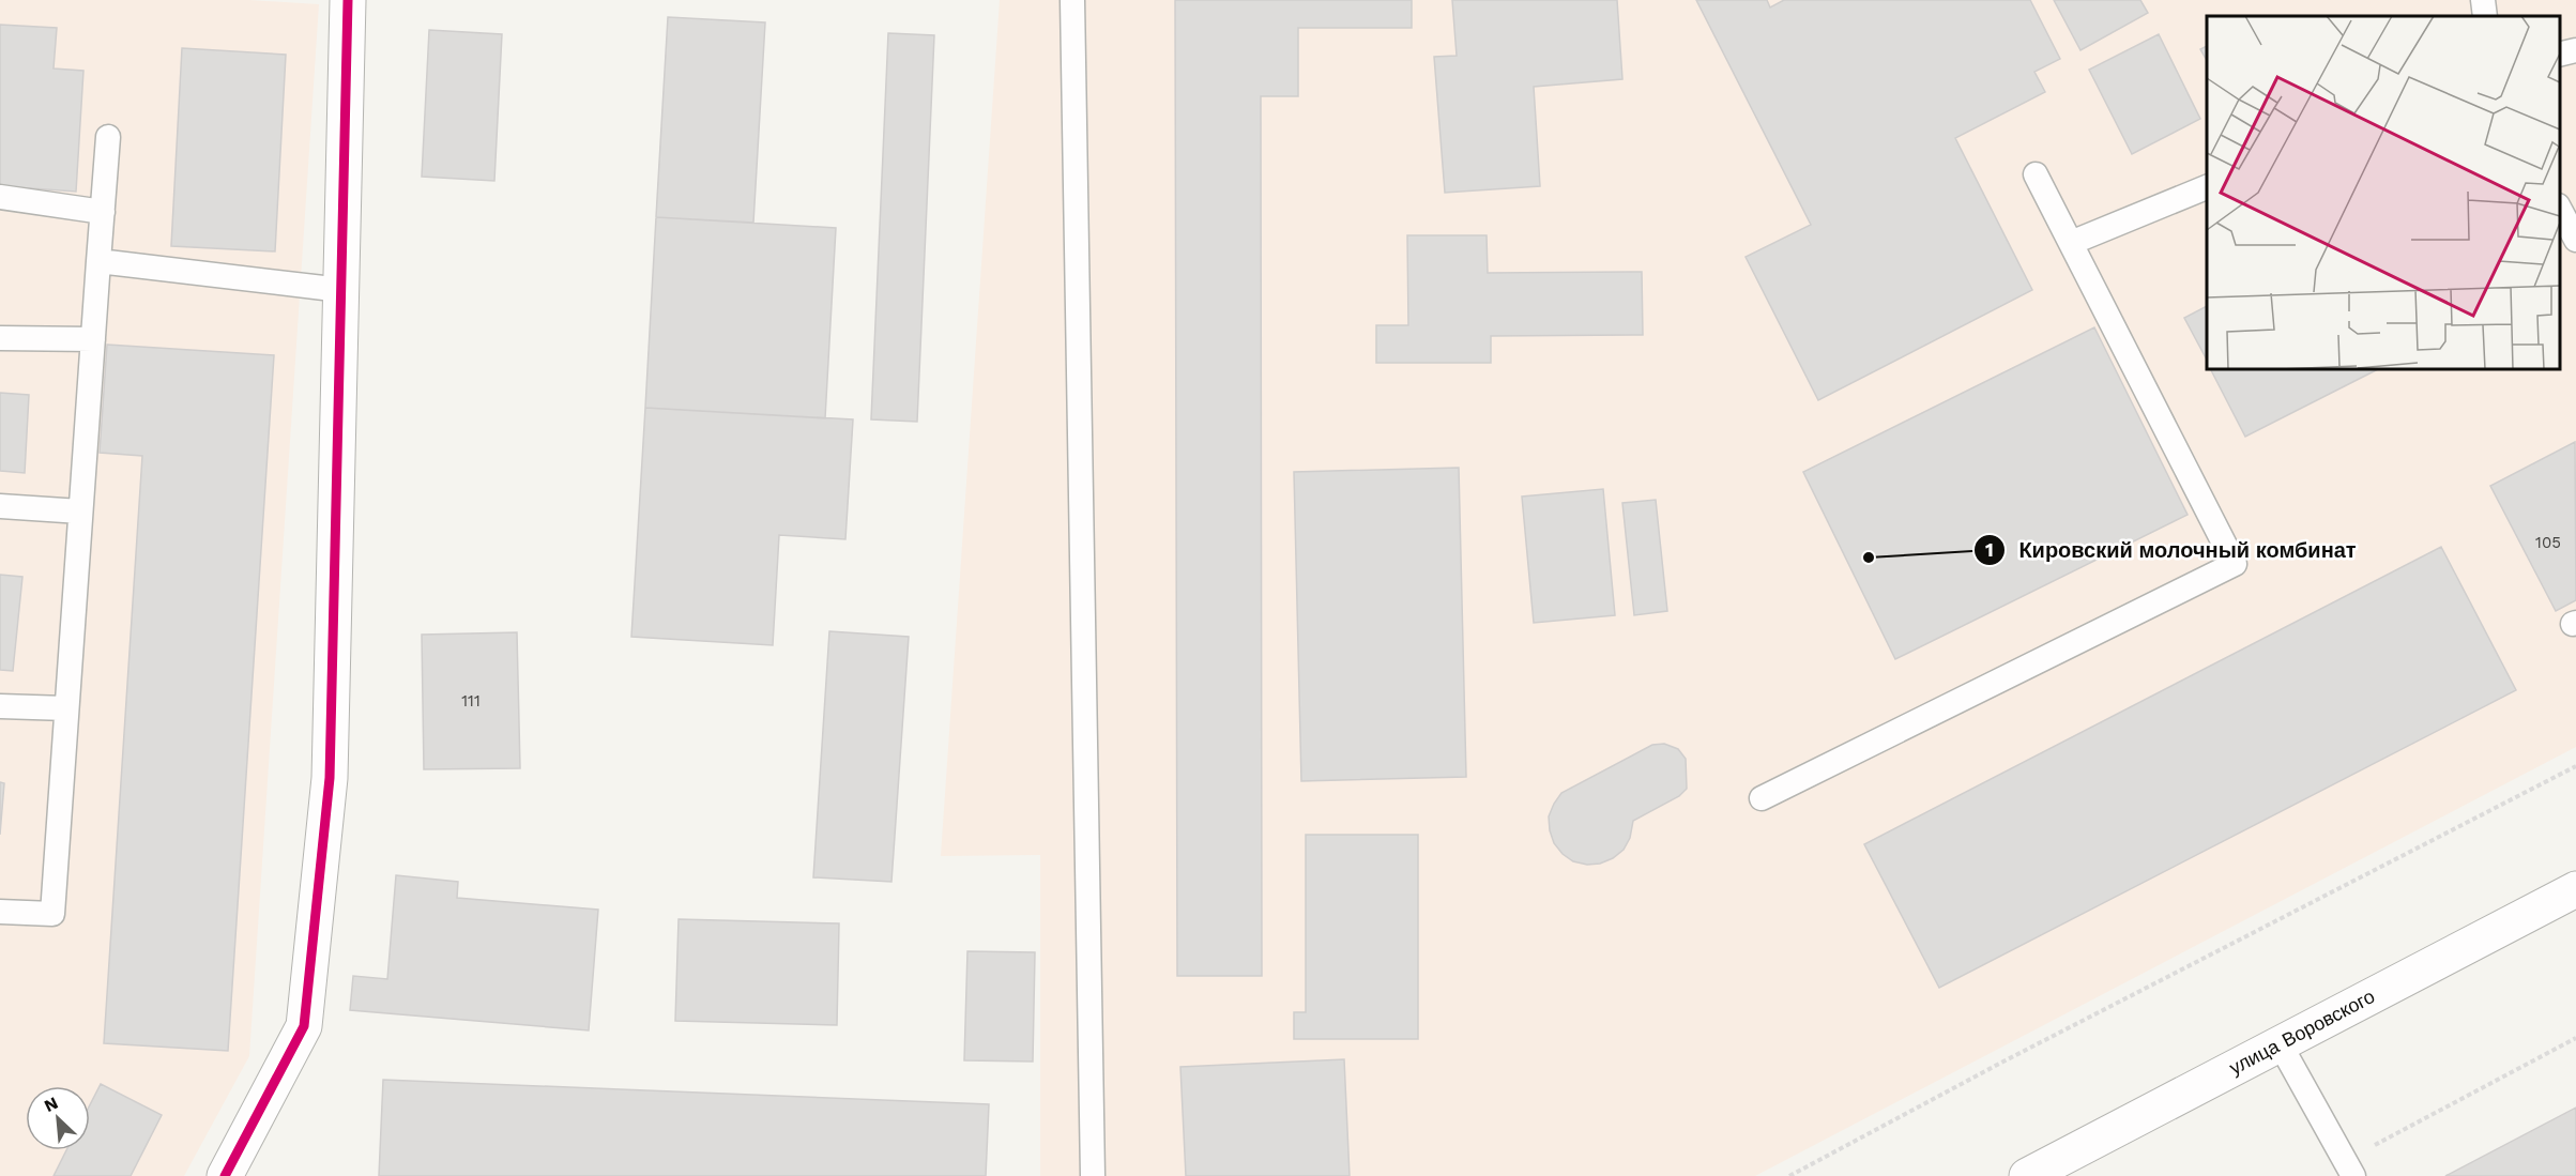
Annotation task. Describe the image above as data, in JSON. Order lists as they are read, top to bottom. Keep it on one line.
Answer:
{"streets":{"street":["улица Воровского"]},"places":["Кировский молочный комбинат"],"house_numbers":["105","111"],"north":"top left"}
